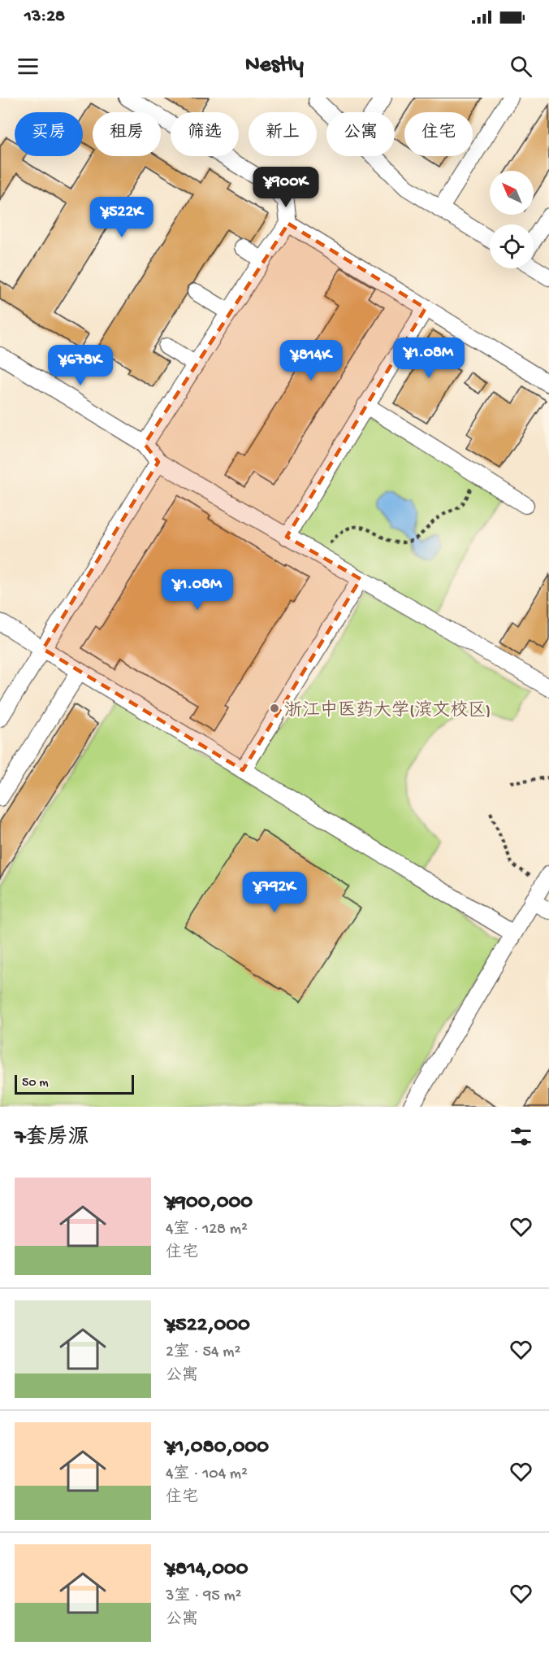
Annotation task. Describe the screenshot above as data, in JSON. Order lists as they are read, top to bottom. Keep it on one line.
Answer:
{"places":["浙江中医药大学(滨文校区)"],"scale_bar":"50 m","north":"top left","page":{"status":"13:28","header":"Nestly","chip":["买房","租房","筛选","新上","公寓","住宅"],"price":["¥900K","¥522K","¥1.08M","¥814K","¥678K","¥1.08M","¥792K"],"scale":"50 m","heading":"7套房源","list":[{"name":"¥900,000","note":"4室 · 128 m² · 住宅"},{"name":"¥522,000","note":"2室 · 54 m² · 公寓"},{"name":"¥1,080,000","note":"4室 · 104 m² · 住宅"},{"name":"¥814,000","note":"3室 · 95 m² · 公寓"}]}}
